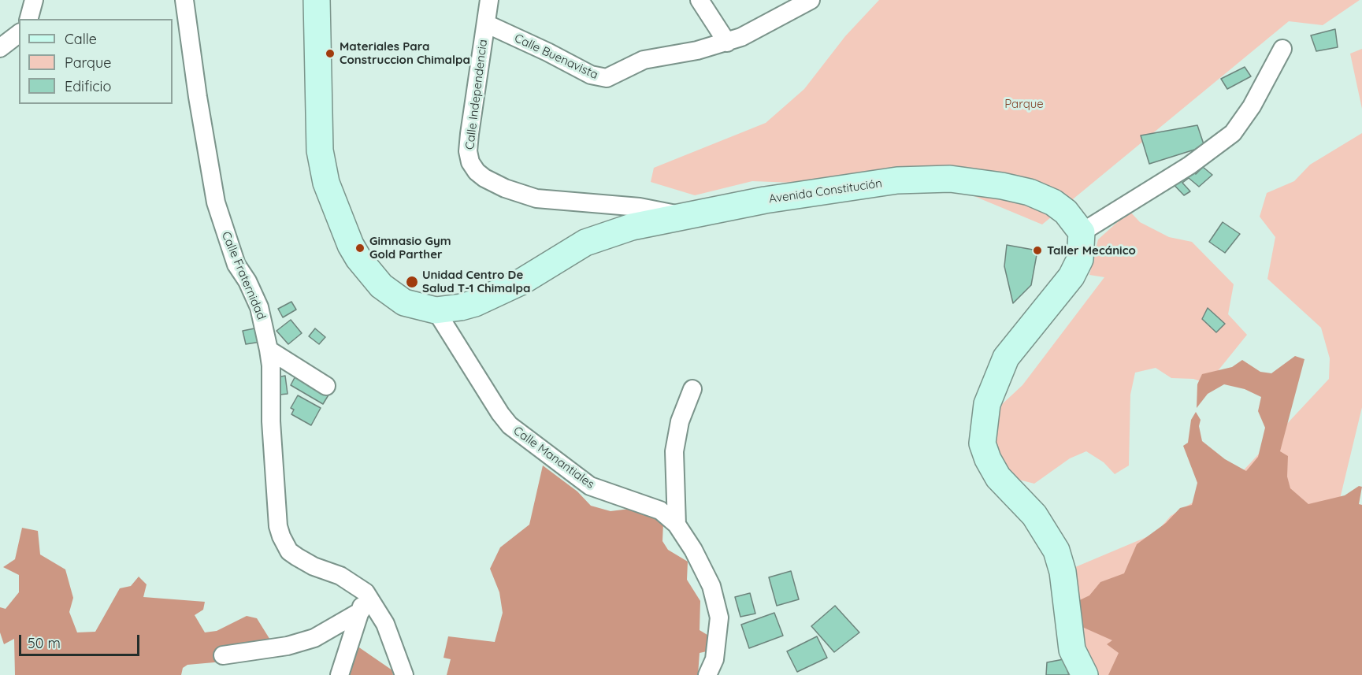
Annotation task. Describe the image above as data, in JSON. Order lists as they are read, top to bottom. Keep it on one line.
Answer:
{"streets":{"main road":["Avenida Constitución"],"street":["Calle Buenavista","Calle Independencia","Calle Fraternidad","Calle Manantiales"]},"crossings":[["Calle Buenavista","Calle Independencia"],["Calle Independencia","Avenida Constitución"],["Avenida Constitución","Calle Manantiales"]],"parks":["Parque"],"places":["Materiales Para Construccion Chimalpa","Gimnasio Gym Gold Parther","Taller Mecánico","Unidad Centro De Salud T-1 Chimalpa"],"legend":["Calle","Parque","Edificio"],"scale_bar":"50 m"}
